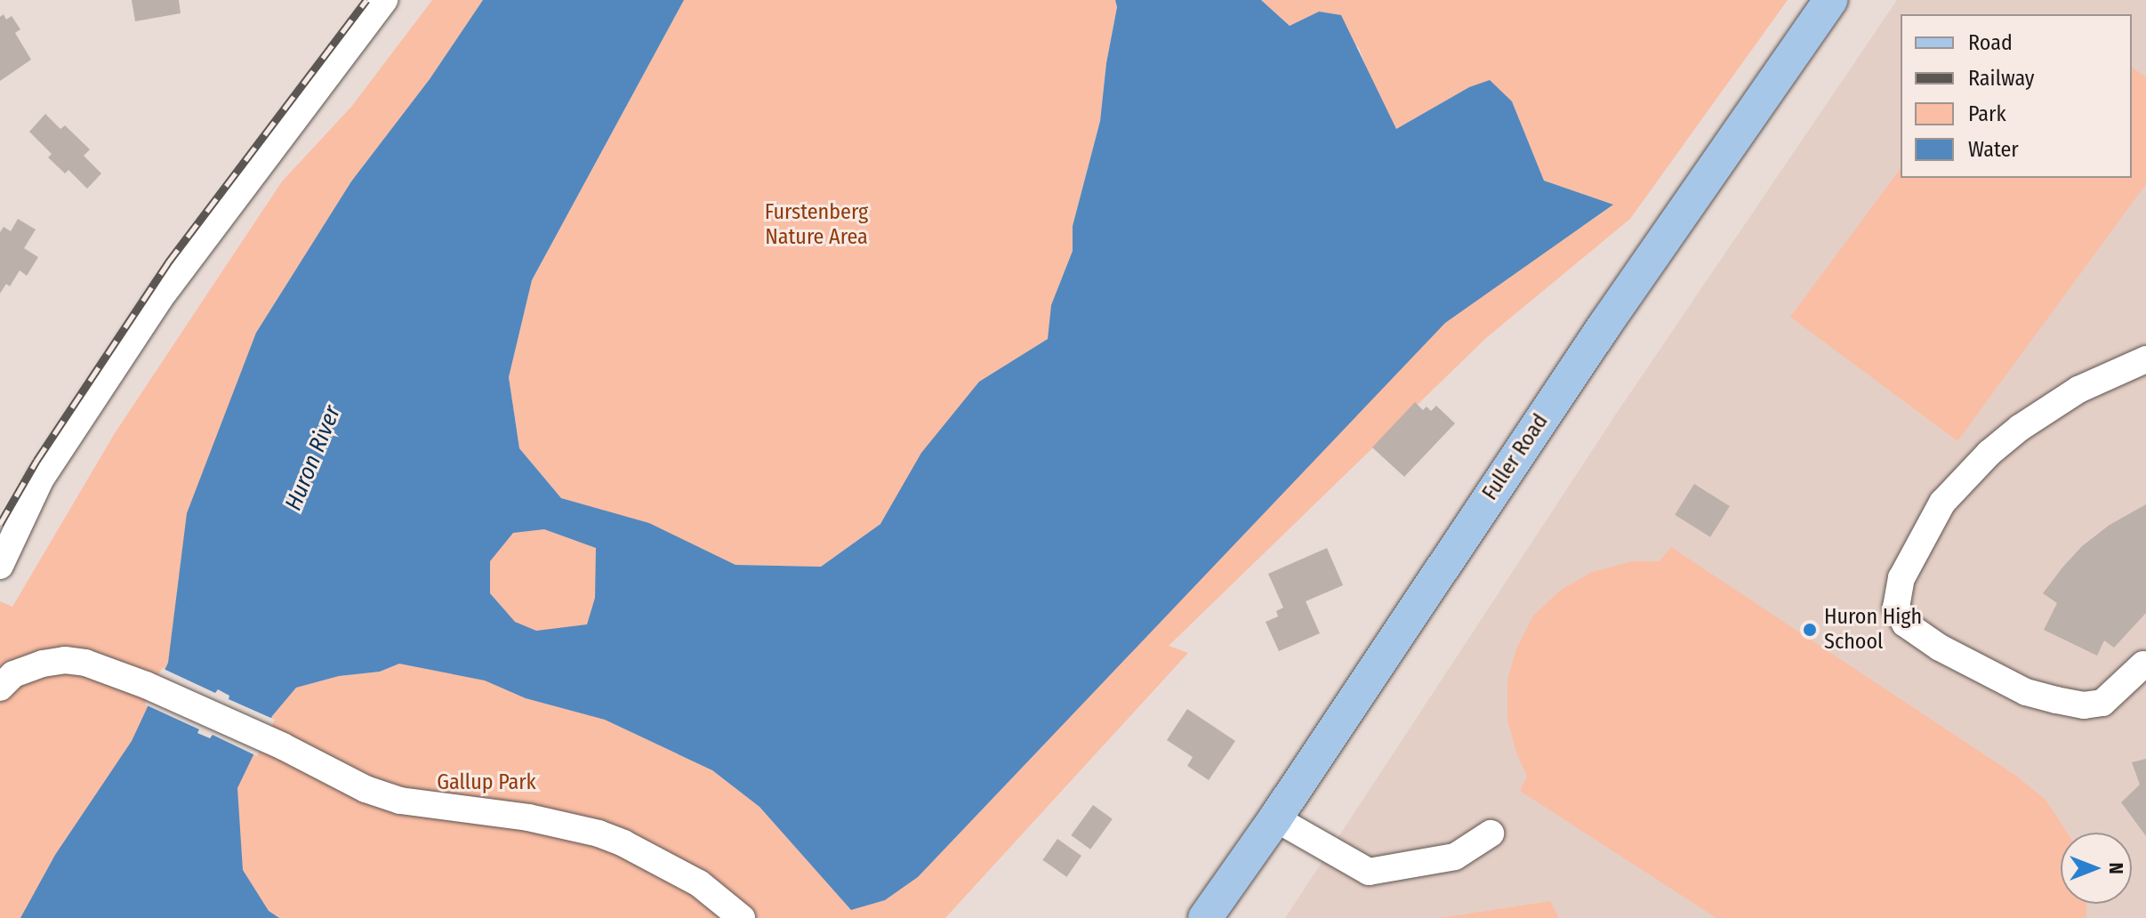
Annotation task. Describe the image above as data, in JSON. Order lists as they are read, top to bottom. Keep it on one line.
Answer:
{"streets":{"main road":["Fuller Road"]},"water":["Huron River"],"parks":["Furstenberg Nature Area","Gallup Park"],"places":["Huron High School"],"legend":["Road","Railway","Park","Water"],"north":"right"}
